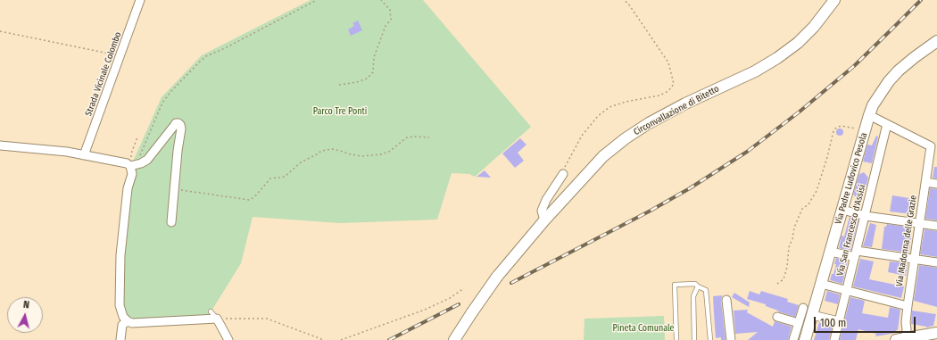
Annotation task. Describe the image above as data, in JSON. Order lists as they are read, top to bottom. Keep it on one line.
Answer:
{"streets":{"main road":["Circonvallazione di Bitetto","Via Padre Ludovico Pesola"],"street":["Strada Vicinale Colombo","Via San Francesco d'Assisi","Via Madonna delle Grazie"]},"parks":["Parco Tre Ponti","Pineta Comunale"],"scale_bar":"100 m","north":"top"}
